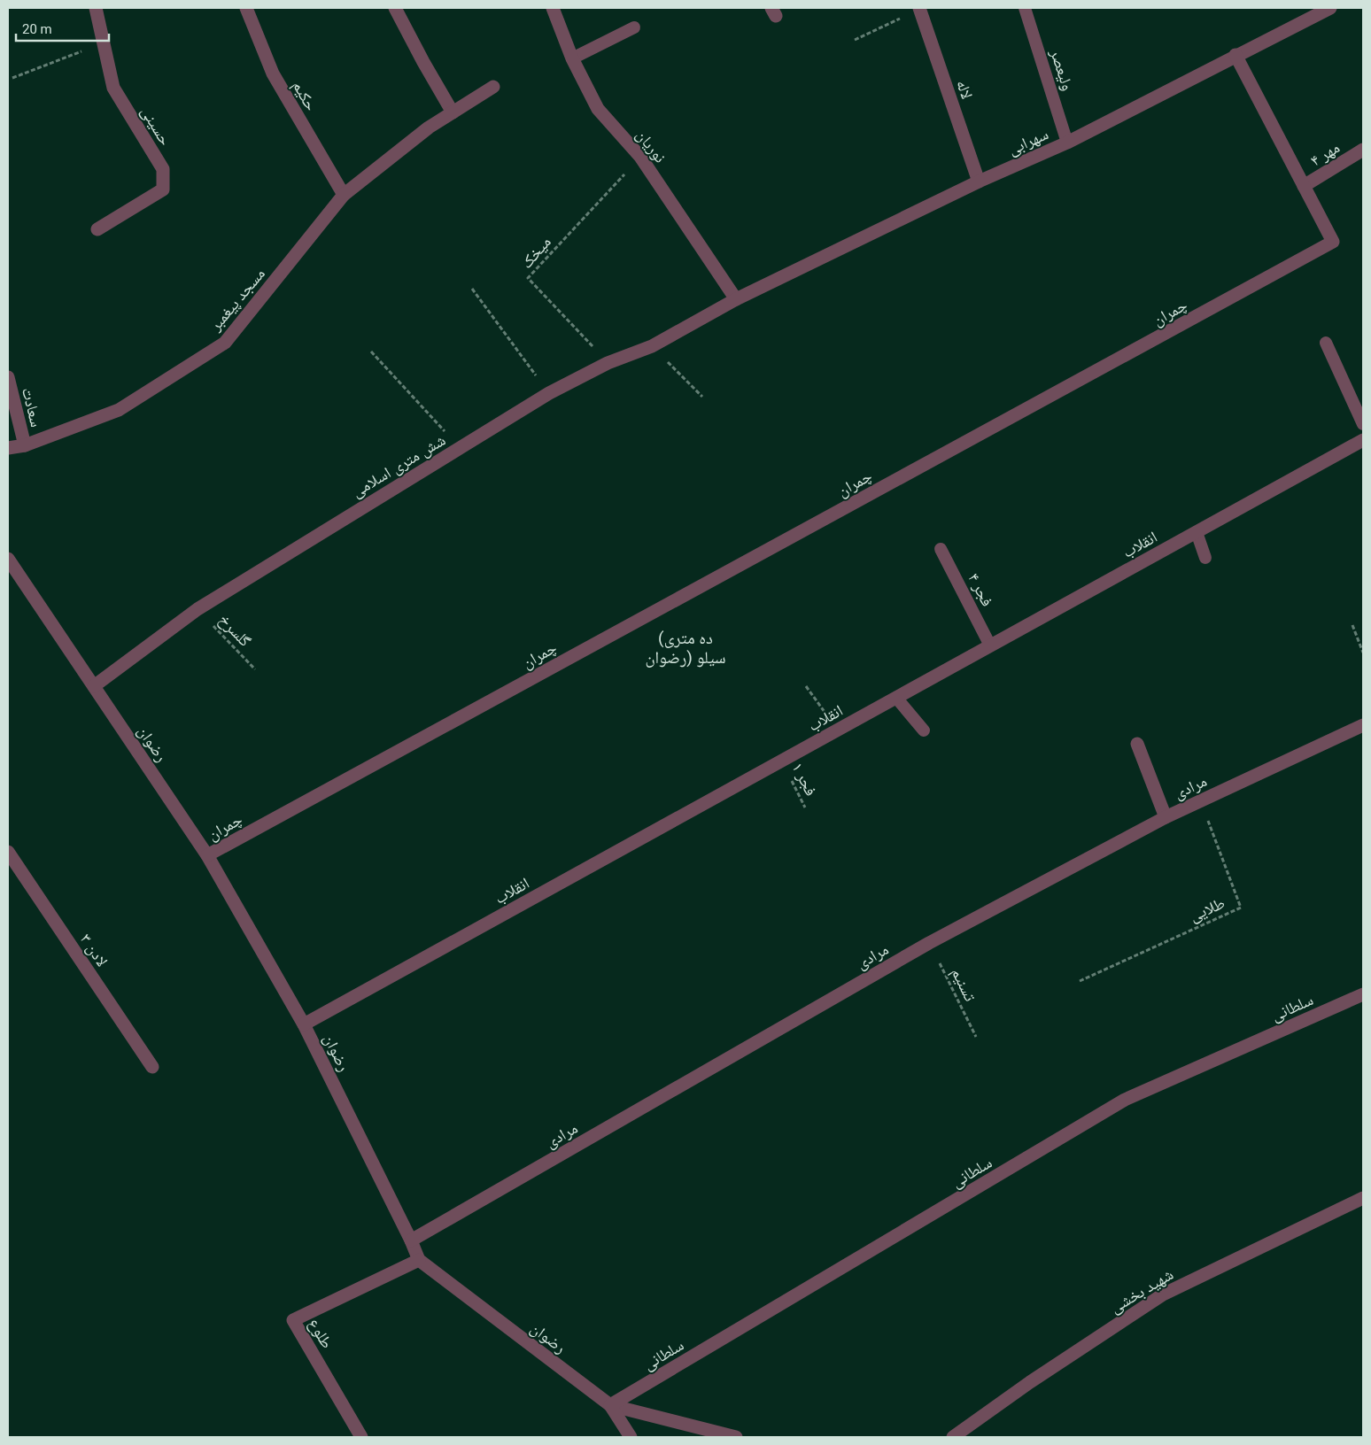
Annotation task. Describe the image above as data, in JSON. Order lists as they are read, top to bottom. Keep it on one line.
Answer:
{"streets":{"street":["لاله","حکیم","حسینی","سهرابی","نوریان","مهر ۴","مسجد پیغمبر","چمران","سعادت","شش متری اسلامی","انقلاب","رضوان","مرادی","لادن ۳","سلطانی","شهید بخشی","طلوع"],"lane":["ولیعصر","فجر ۴"],"path":["میخک","گلسرخ","فجر ۱","طلایی","تسنیم"]},"crossings":[["ولیعصر","سهرابی"],["لاله","سهرابی"],["حکیم","مسجد پیغمبر"],["سهرابی","نوریان"],["سهرابی","چمران"],["سهرابی","شش متری اسلامی"],["نوریان","میخک"],["نوریان","شش متری اسلامی"],["مهر ۴","چمران"],["میخک","شش متری اسلامی"],["مسجد پیغمبر","سعادت"],["چمران","رضوان"],["شش متری اسلامی","گلسرخ"],["شش متری اسلامی","رضوان"],["انقلاب","فجر ۴"],["انقلاب","رضوان"],["انقلاب","فجر ۱"],["رضوان","مرادی"],["رضوان","سلطانی"],["رضوان","طلوع"],["مرادی","طلایی"],["مرادی","تسنیم"]],"districts":["(ده متری سیلو (رضوان"],"scale_bar":"20 m"}
